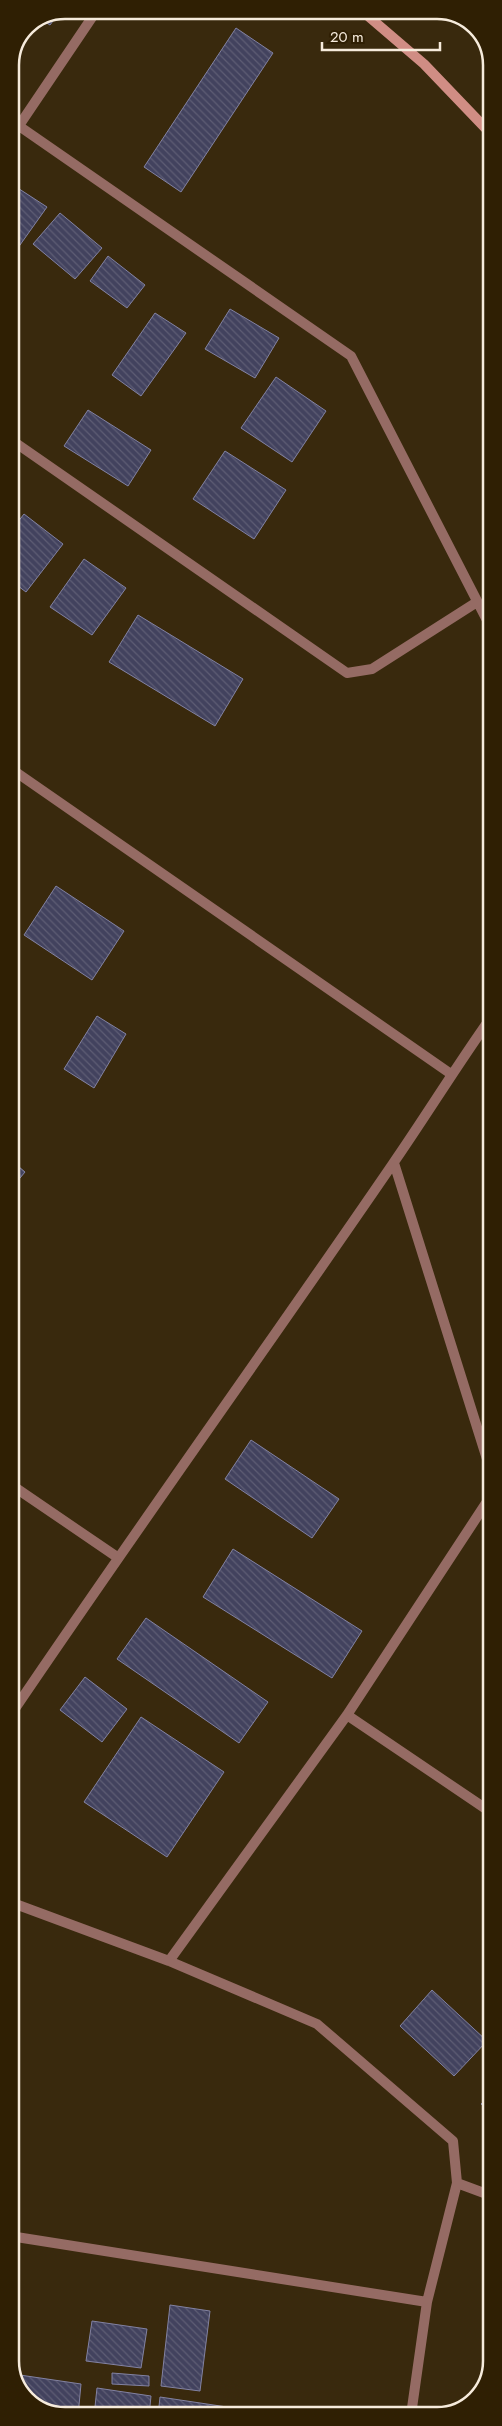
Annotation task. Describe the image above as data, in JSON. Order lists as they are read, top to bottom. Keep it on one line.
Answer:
{"scale_bar":"20 m"}
